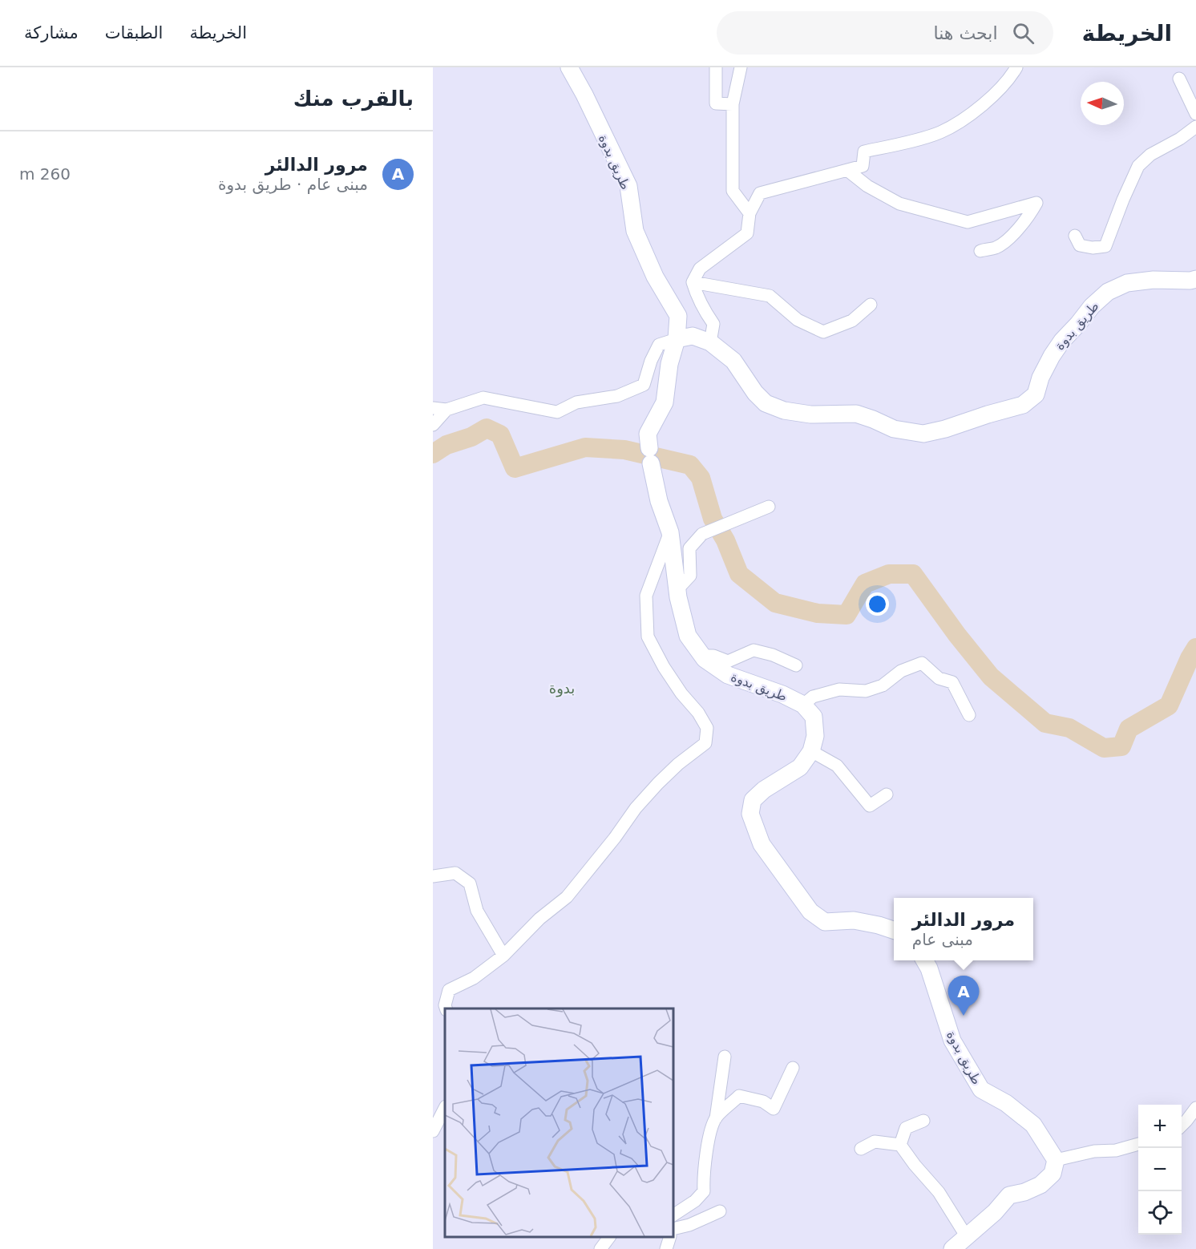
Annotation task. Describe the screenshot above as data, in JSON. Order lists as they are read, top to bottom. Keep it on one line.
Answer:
{"streets":{"street":["طريق بدوة"]},"districts":["بدوة"],"north":"left","page":{"header":"الخريطة","search":"ابحث هنا","nav":["الخريطة","الطبقات","مشاركة"],"heading":"بالقرب منك","list":[{"mark":"A","name":"مرور الدالئر","note":"مبنى عام · طريق بدوة","value":"260 m"}],"popup":["مرور الدالئر","مبنى عام"],"pins":"A","map_buttons":["+","−"]}}
